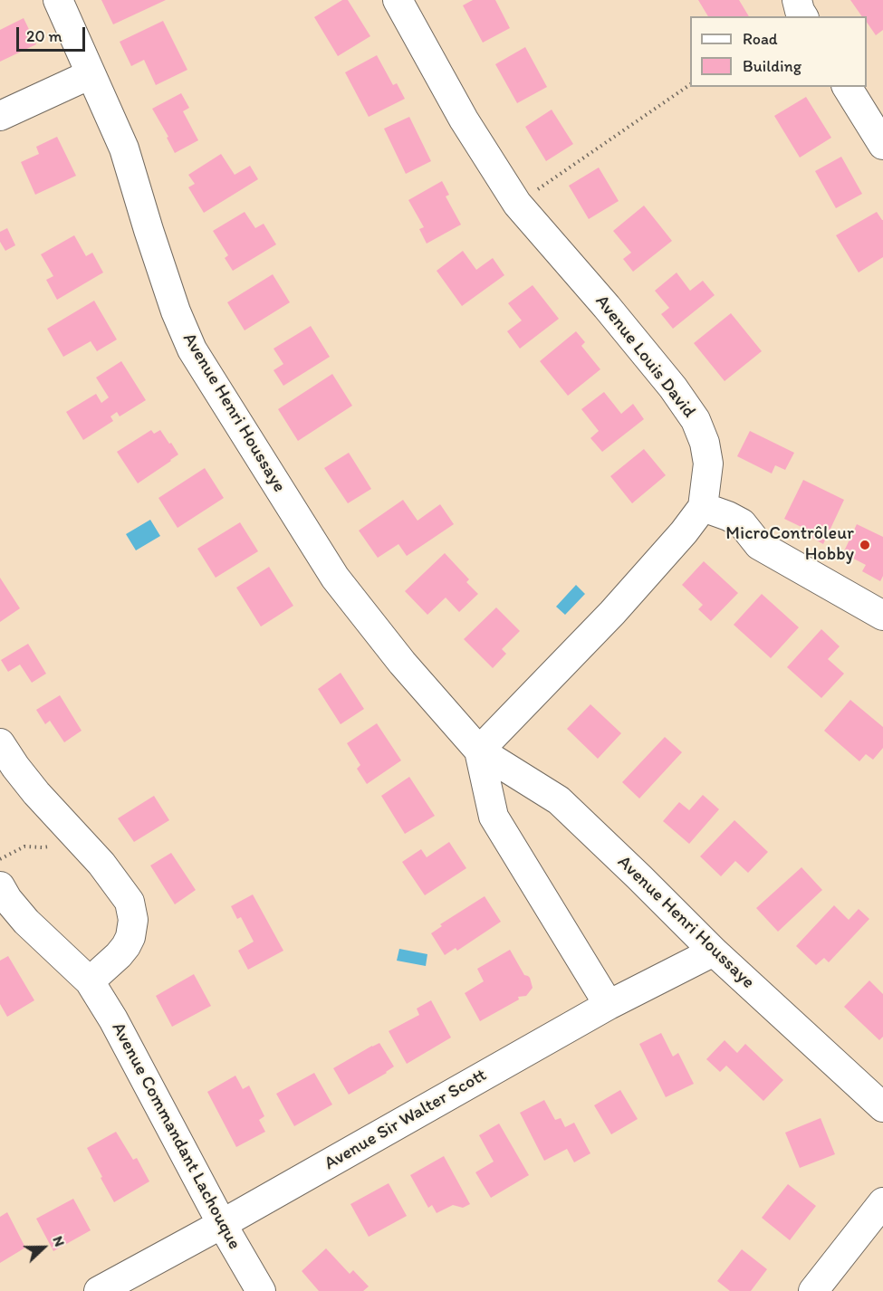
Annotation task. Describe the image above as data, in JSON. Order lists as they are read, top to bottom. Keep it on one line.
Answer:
{"streets":{"street":["Avenue Louis David","Avenue Henri Houssaye","Avenue Sir Walter Scott","Avenue Commandant Lachouque"]},"crossings":[["Avenue Louis David","Avenue Henri Houssaye"],["Avenue Henri Houssaye","Avenue Sir Walter Scott"],["Avenue Sir Walter Scott","Avenue Commandant Lachouque"]],"places":["MicroContrôleur Hobby"],"legend":["Road","Building"],"scale_bar":"20 m","north":"right"}
